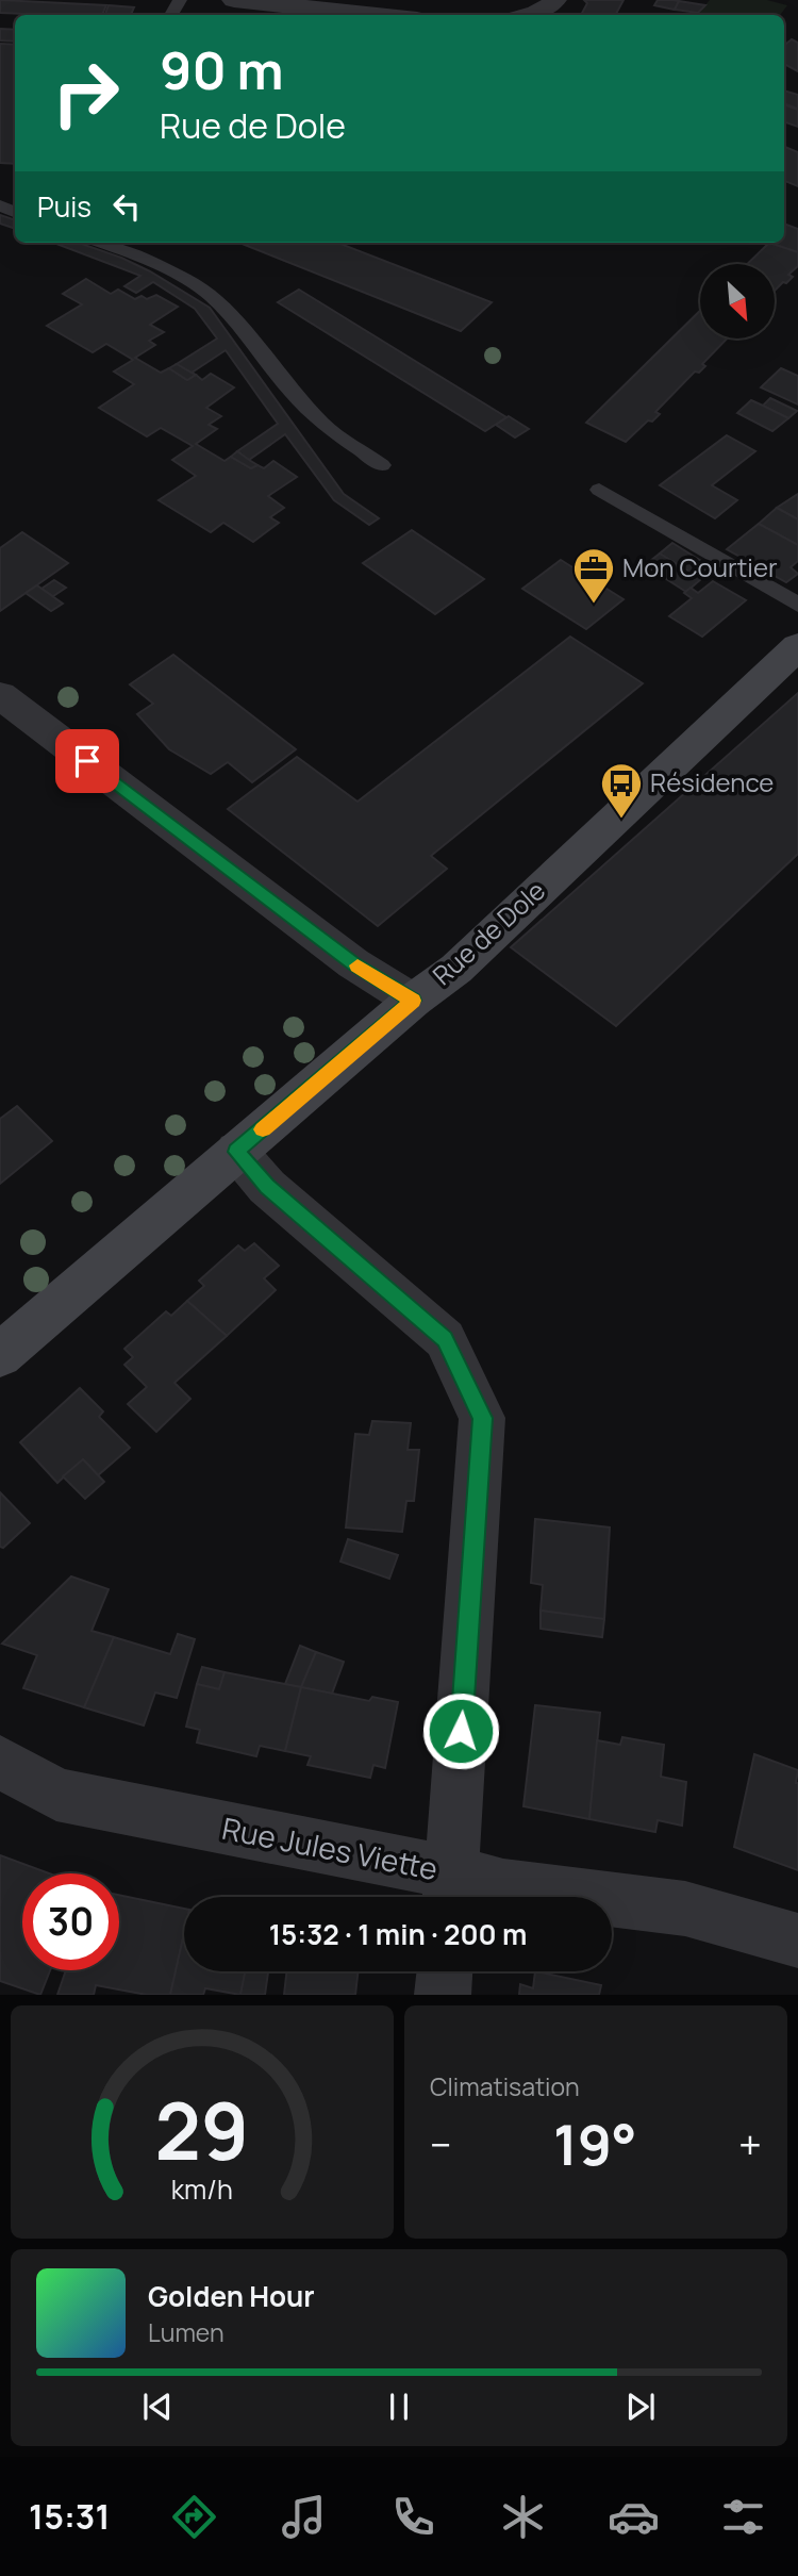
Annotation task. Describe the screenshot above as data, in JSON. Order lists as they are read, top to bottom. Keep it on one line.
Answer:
{"streets":{"main road":["Rue de Dole"],"street":["Rue Jules Viette"]},"places":{"office":["Mon Courtier"],"bus stop":["Résidence"]},"north":"bottom right","page":{"turn":["90 m","Rue de Dole"],"then":"Puis","limit":"30","trip":"15:32 · 1 min · 200 m","tile":"Climatisation","heat":["−","19°","+"],"song":["Golden Hour","Lumen"],"tabs":"15:31","gauge":["29","km/h"]}}
